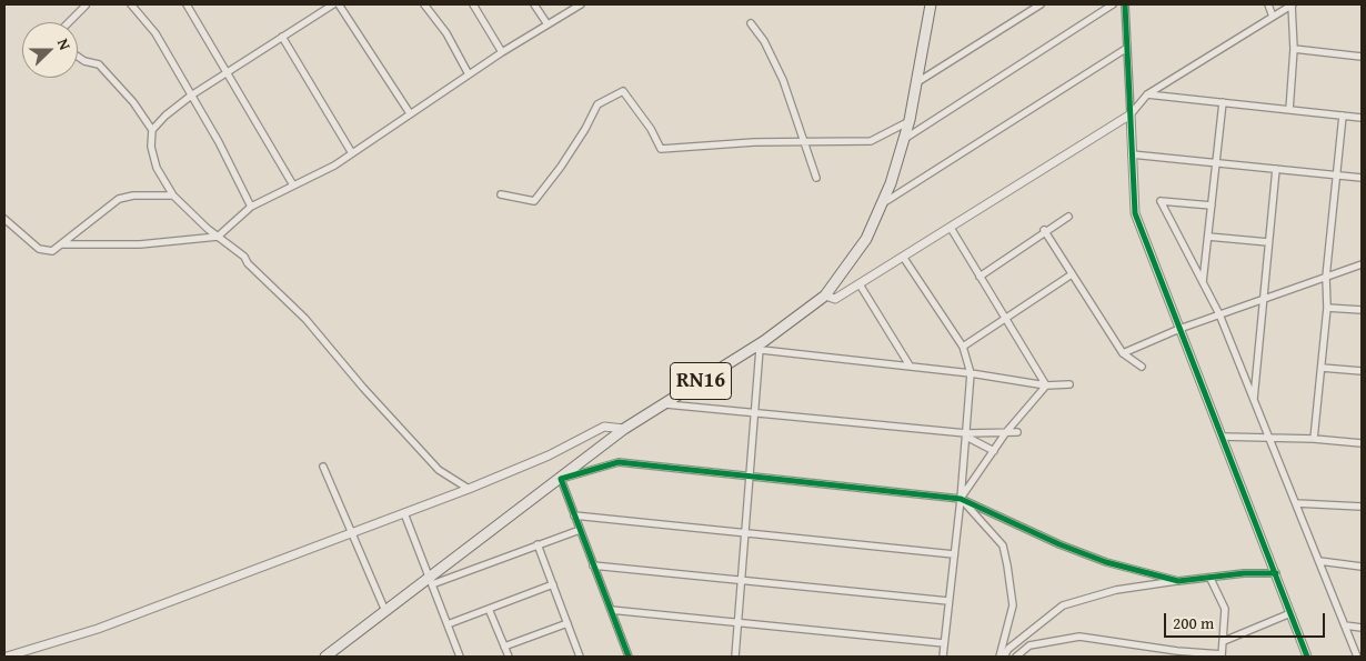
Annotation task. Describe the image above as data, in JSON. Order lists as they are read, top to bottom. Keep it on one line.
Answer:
{"streets":{"main road":["RN16"]},"scale_bar":"200 m","north":"right"}
